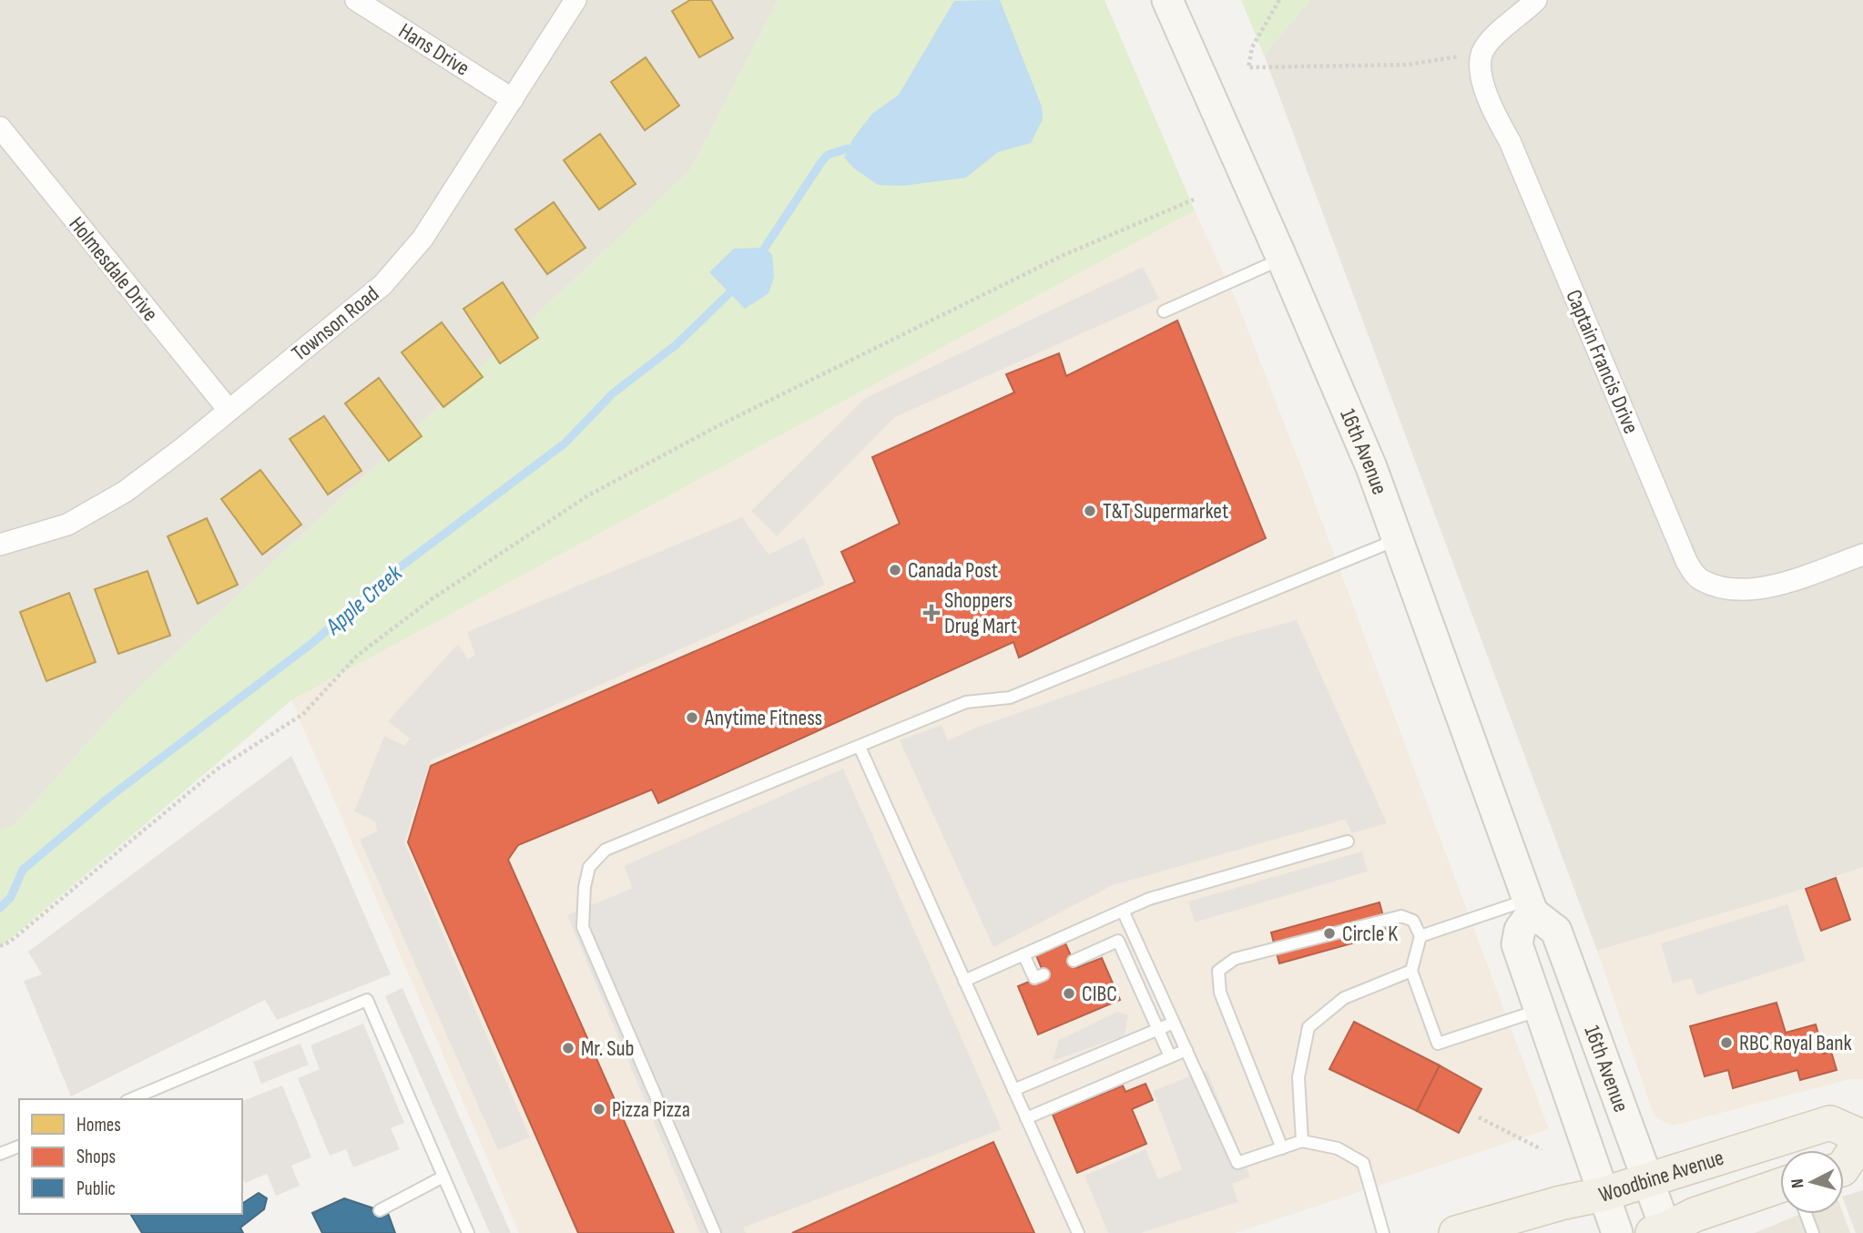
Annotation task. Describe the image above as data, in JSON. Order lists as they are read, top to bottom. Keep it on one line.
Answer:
{"streets":{"main road":["16th Avenue","Woodbine Avenue"],"street":["Hans Drive","Holmesdale Drive","Townson Road","Captain Francis Drive"]},"crossings":[["Hans Drive","Townson Road"],["Holmesdale Drive","Townson Road"],["16th Avenue","Woodbine Avenue"]],"water":["Apple Creek"],"places":{"other":["T&T Supermarket","Canada Post","Anytime Fitness","Circle K","CIBC","RBC Royal Bank","Mr. Sub","Pizza Pizza"],"health":["Shoppers Drug Mart"]},"legend":["Homes","Shops","Public"],"north":"left"}
